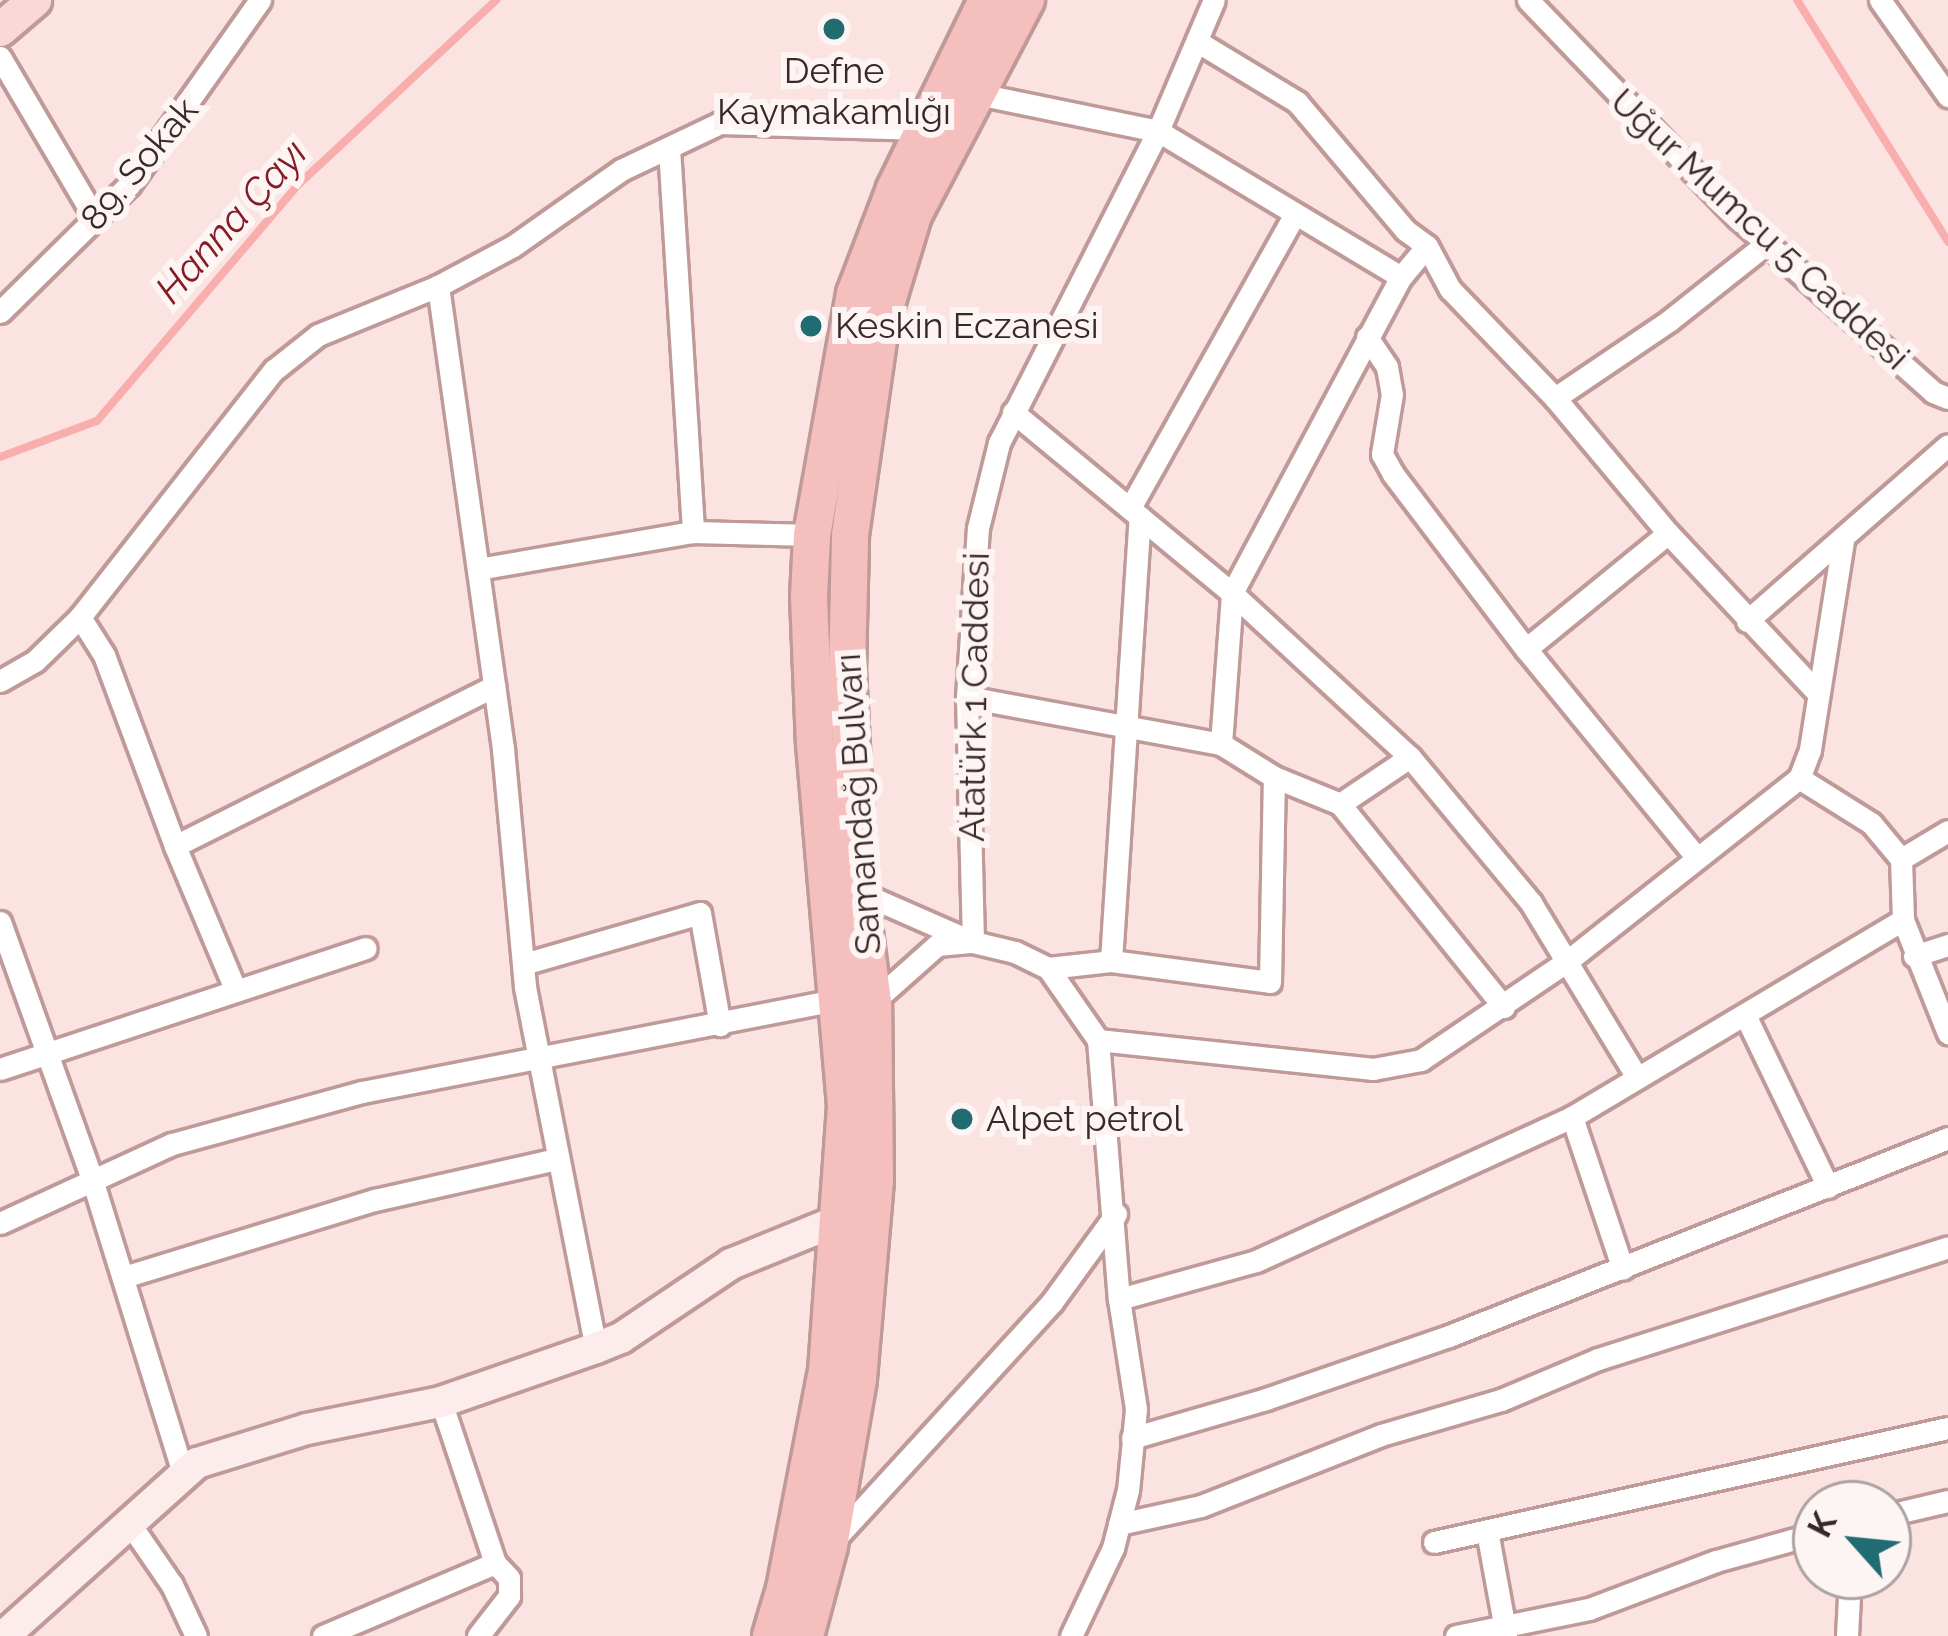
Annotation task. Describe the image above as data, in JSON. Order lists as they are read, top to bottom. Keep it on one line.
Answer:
{"streets":{"highway":["Samandağ Bulvarı"],"street":["89. Sokak","Uğur Mumcu 5 Caddesi","Atatürk 1 Caddesi"]},"water":["Hanna Çayı"],"places":["Defne Kaymakamlığı","Keskin Eczanesi","Alpet petrol"],"north":"top left"}
